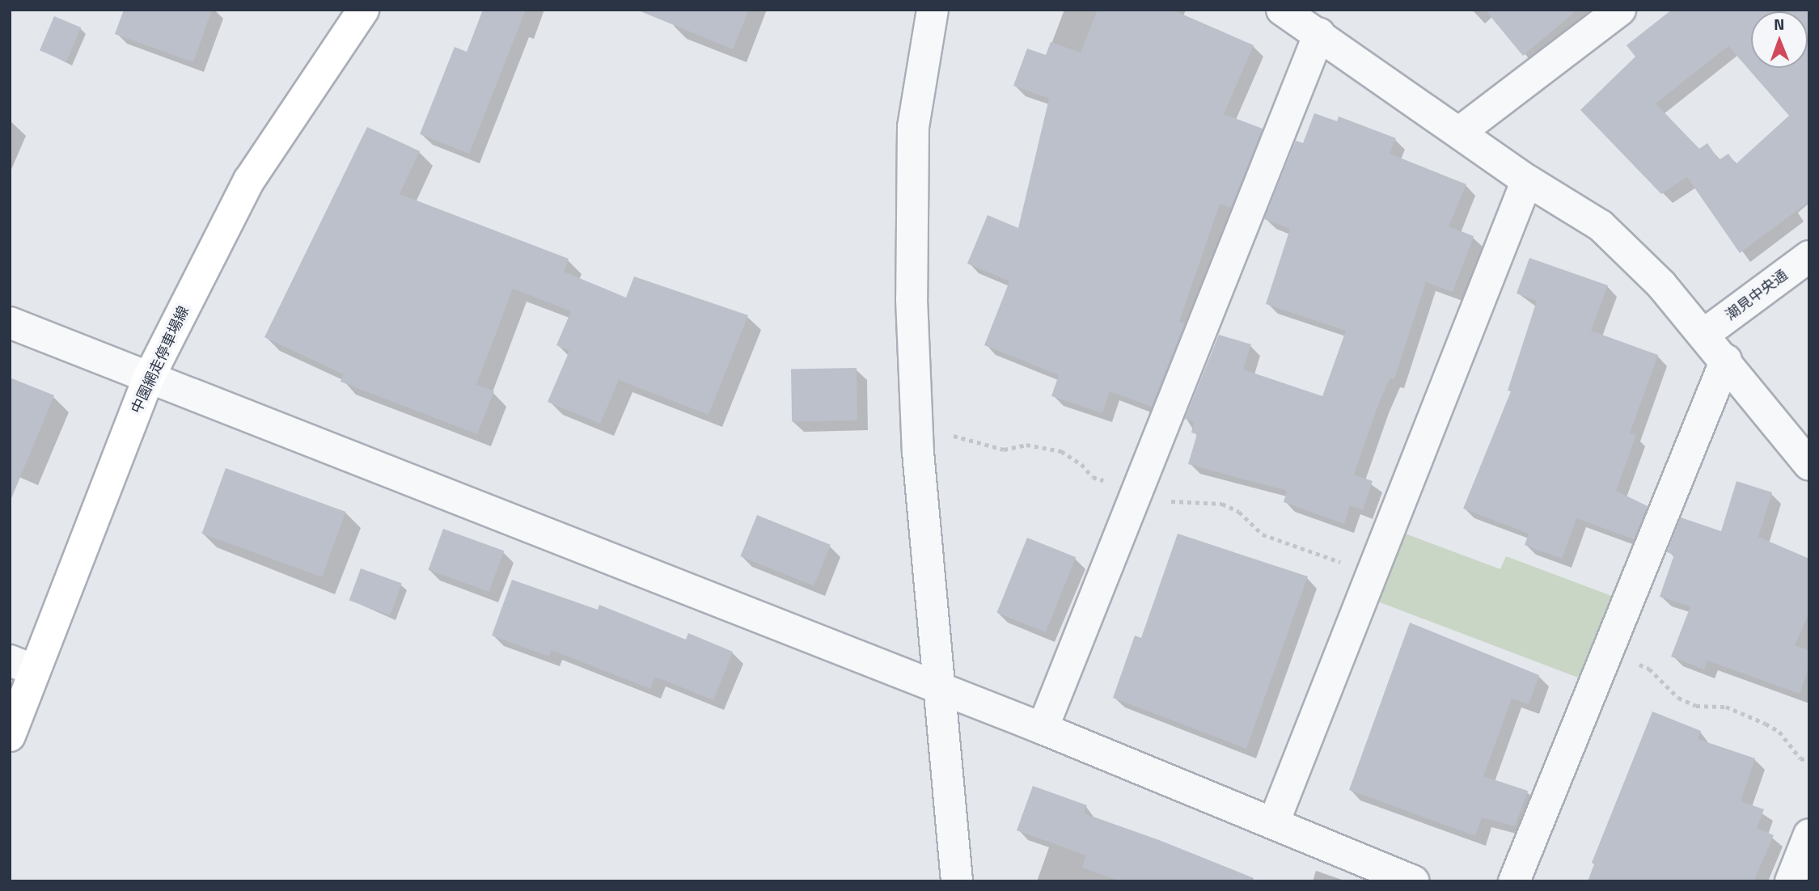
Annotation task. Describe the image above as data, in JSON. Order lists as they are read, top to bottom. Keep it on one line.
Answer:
{"streets":{"main road":["中園網走停車場線"],"street":["潮見中央通"]},"north":"top"}
